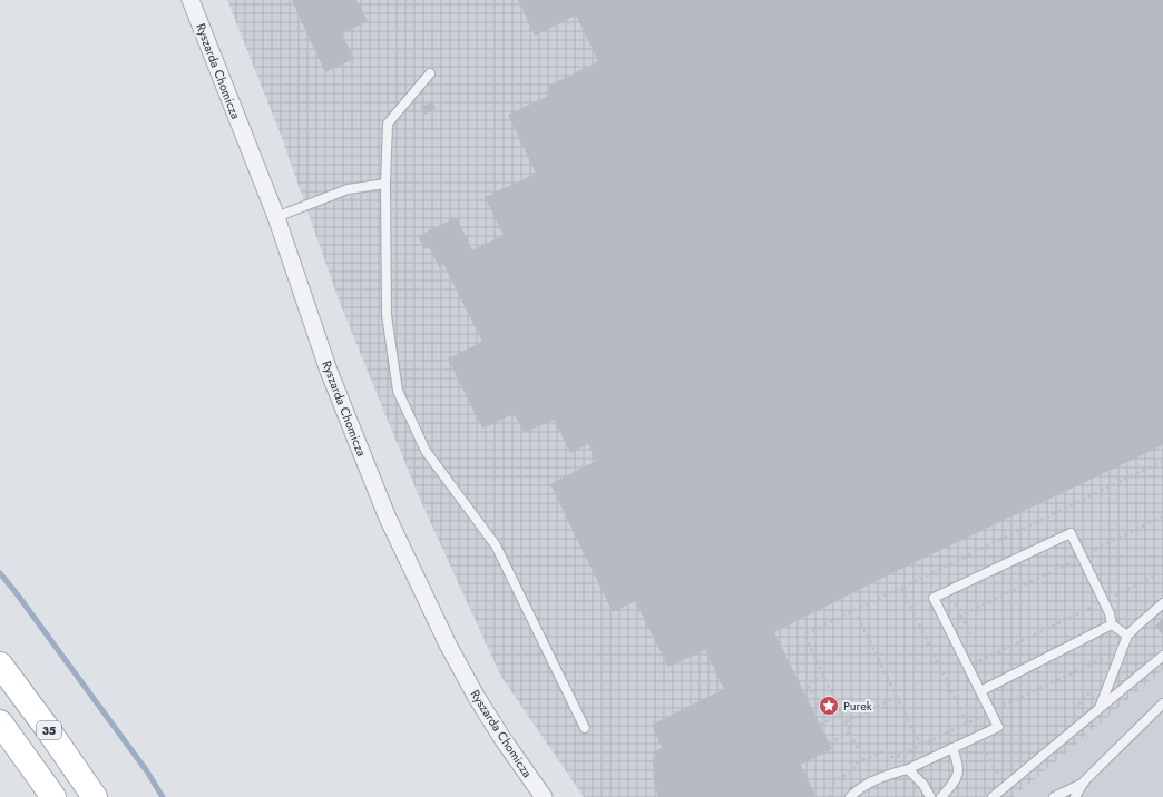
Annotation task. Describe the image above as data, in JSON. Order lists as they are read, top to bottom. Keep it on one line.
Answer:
{"streets":{"main road":["35"],"street":["Ryszarda Chomicza"]},"places":{"place":["Purek"]}}
